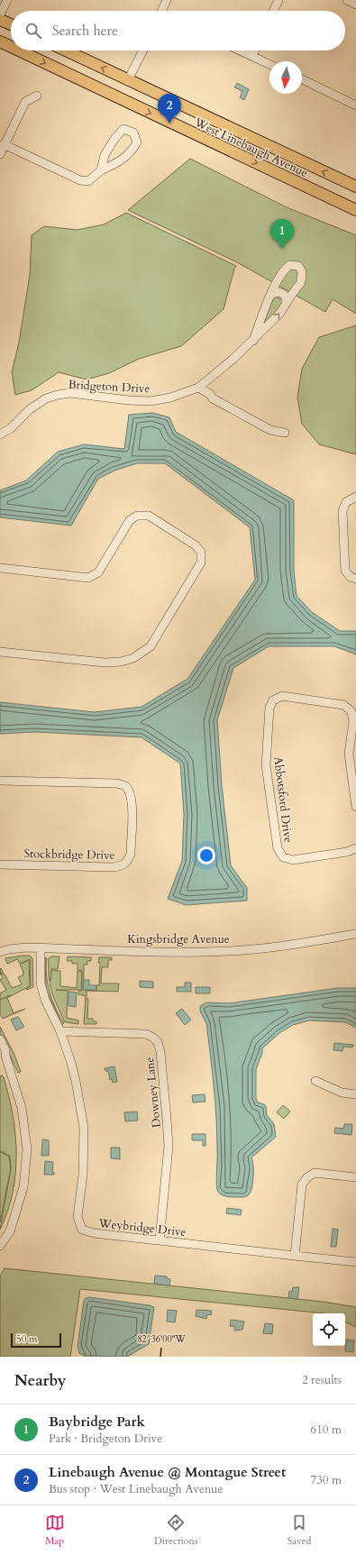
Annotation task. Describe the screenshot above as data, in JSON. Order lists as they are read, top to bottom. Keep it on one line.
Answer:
{"streets":{"main road":["West Linebaugh Avenue"],"street":["Bridgeton Drive","Abbotsford Drive","Stockbridge Drive","Kingsbridge Avenue","Downey Lane","Weybridge Drive"]},"crossings":[["Kingsbridge Avenue","Weybridge Drive"],["Downey Lane","Weybridge Drive"]],"scale_bar":"50 m","north":"bottom","page":{"search":"Search here","pins":["2","1"],"scale":"50 m","heading":["Nearby","2 results"],"list":[{"mark":"1","name":"Baybridge Park","note":"Park · Bridgeton Drive","value":"610 m"},{"mark":"2","name":"Linebaugh Avenue @ Montague Street","note":"Bus stop · West Linebaugh Avenue","value":"730 m"}],"nav":["Map","Directions","Saved"]},"coordinates":["82°36'00\"W"]}
